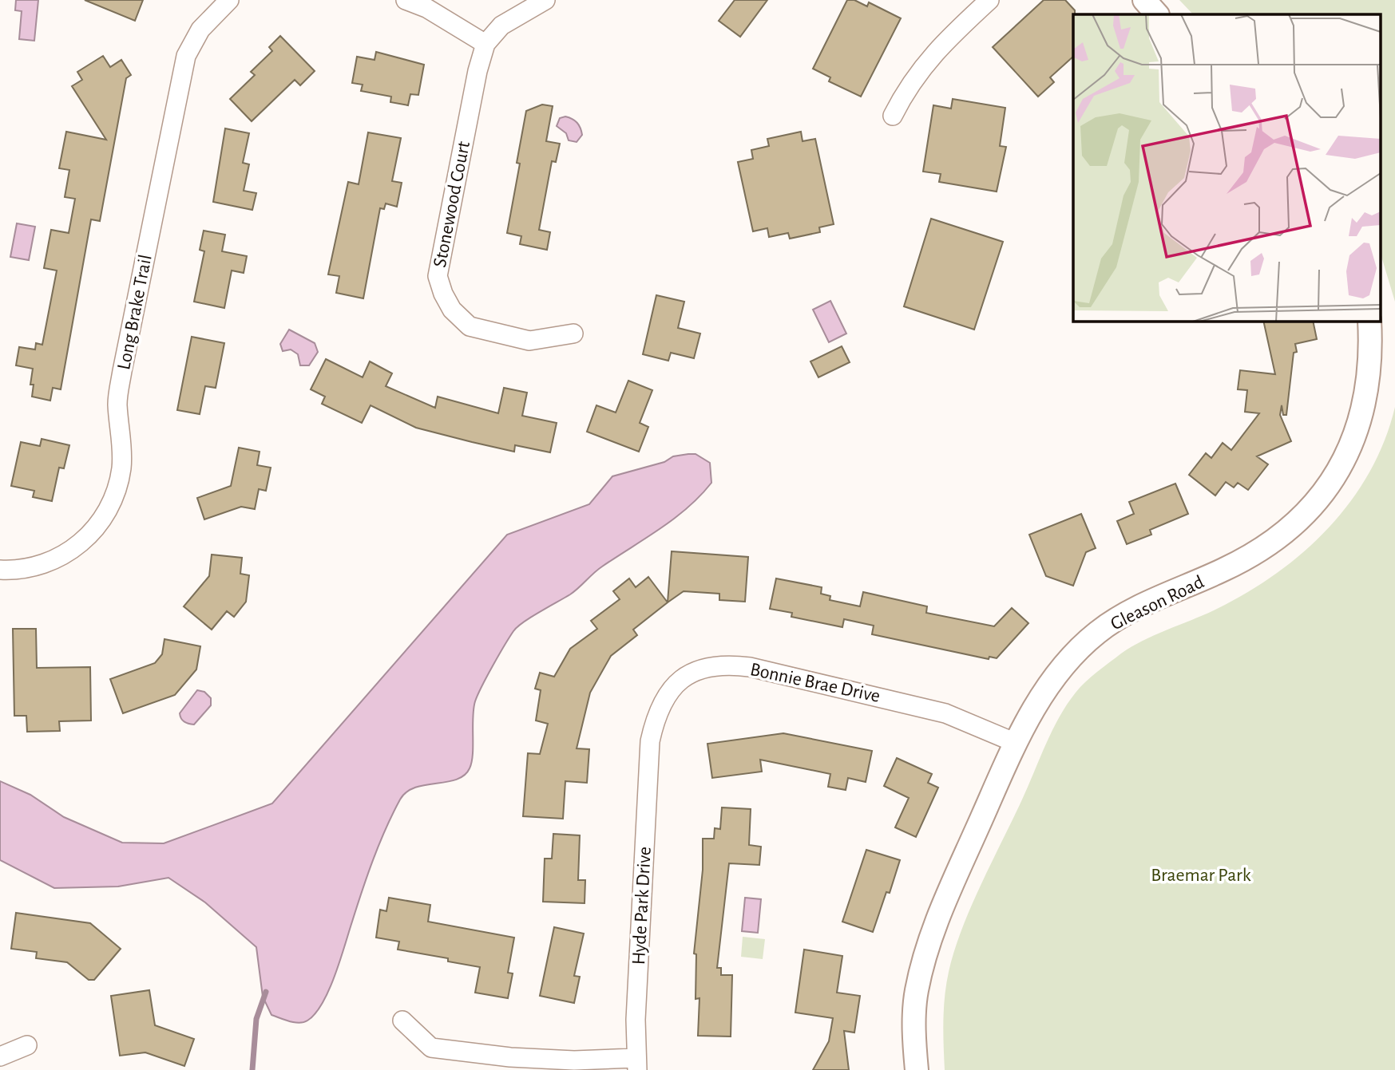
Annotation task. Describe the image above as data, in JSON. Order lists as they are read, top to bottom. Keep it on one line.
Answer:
{"streets":{"street":["Stonewood Court","Long Brake Trail","Gleason Road","Bonnie Brae Drive","Hyde Park Drive"]},"crossings":[["Gleason Road","Bonnie Brae Drive"],["Bonnie Brae Drive","Hyde Park Drive"]],"parks":["Braemar Park"]}
